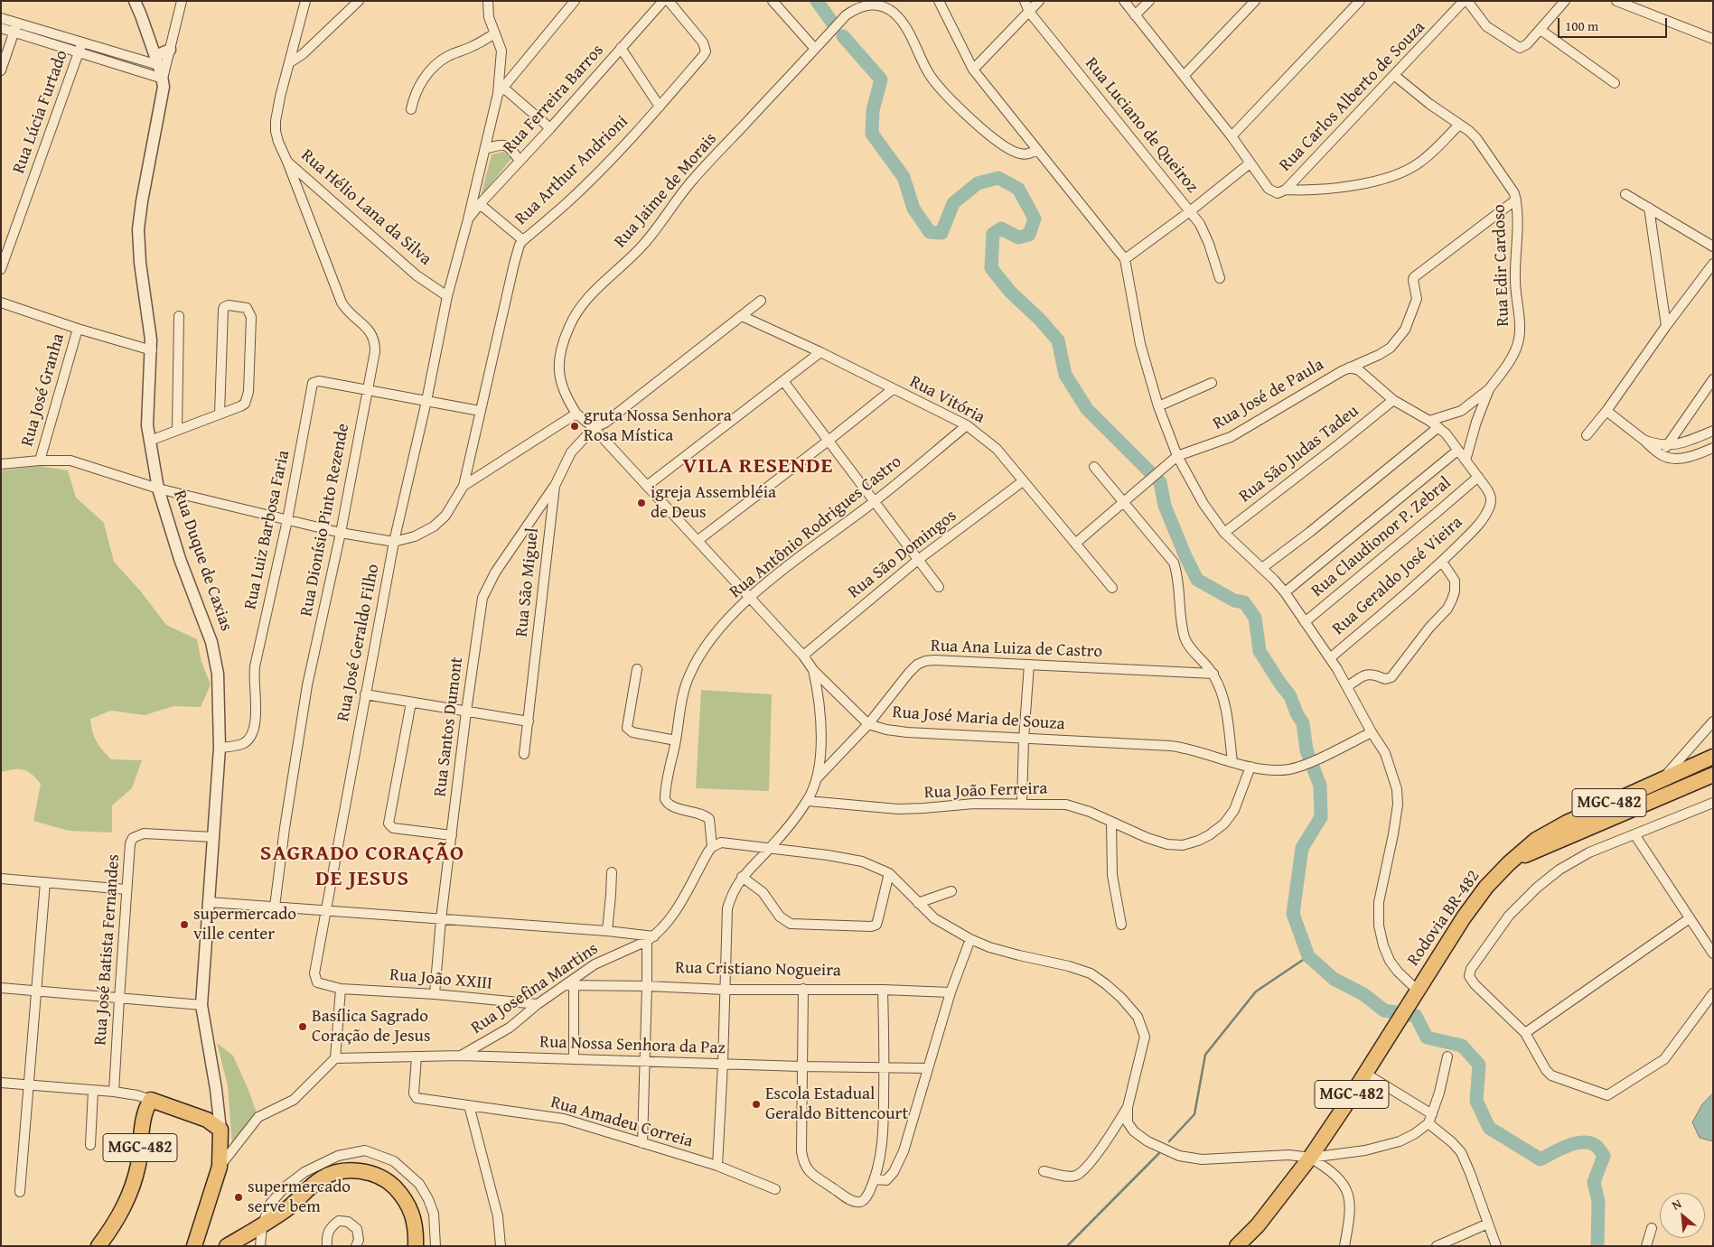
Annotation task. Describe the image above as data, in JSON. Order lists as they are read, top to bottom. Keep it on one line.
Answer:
{"streets":{"highway":["MGC-482","Rodovia BR-482"],"street":["Rua Carlos Alberto de Souza","Rua Ferreira Barros","Rua Lúcia Furtado","Rua Luciano de Queiroz","Rua Arthur Andrioni","Rua Jaime de Morais","Rua Hélio Lana da Silva","Rua Edir Cardoso","Rua José Granha","Rua José de Paula","Rua Vitória","Rua São Judas Tadeu","Rua Dionísio Pinto Rezende","Rua Antônio Rodrigues Castro","Rua Luiz Barbosa Faria","Rua Claudionor P. Zebral","Rua São Domingos","Rua Duque de Caxias","Rua Geraldo José Vieira","Rua São Miguel","Rua José Geraldo Filho","Rua Ana Luiza de Castro","Rua José Maria de Souza","Rua Santos Dumont","Rua João Ferreira","Rua José Batista Fernandes","Rua Cristiano Nogueira","Rua João XXIII","Rua Josefina Martins","Rua Nossa Senhora da Paz","Rua Amadeu Correia"]},"crossings":[["Rua Carlos Alberto de Souza","Rua Edir Cardoso"],["Rua Ferreira Barros","Rua José Geraldo Filho"],["Rua Jaime de Morais","Rua José Maria de Souza"],["Rua Hélio Lana da Silva","Rua Dionísio Pinto Rezende"],["Rua Hélio Lana da Silva","Rua José Geraldo Filho"],["Rua Edir Cardoso","Rua José de Paula"],["Rua José de Paula","Rua Vitória"],["Rua José de Paula","Rua Geraldo José Vieira"],["Rua Vitória","Rua Antônio Rodrigues Castro"],["Rua Vitória","Rua São Domingos"],["Rua Vitória","Rua São Miguel"],["Rua São Judas Tadeu","Rua Geraldo José Vieira"],["Rua Dionísio Pinto Rezende","Rua Luiz Barbosa Faria"],["Rua Antônio Rodrigues Castro","Rua José Maria de Souza"],["Rua Antônio Rodrigues Castro","Rua Josefina Martins"],["Rua Luiz Barbosa Faria","Rua Duque de Caxias"],["Rua Claudionor P. Zebral","Rua Geraldo José Vieira"],["Rua São Domingos","Rua José Maria de Souza"],["Rua Duque de Caxias","MGC-482"],["Rua Duque de Caxias","Rua José Batista Fernandes"],["Rua São Miguel","Rua José Maria de Souza"],["Rua São Miguel","Rua Santos Dumont"],["Rua José Geraldo Filho","Rua João XXIII"],["Rua Ana Luiza de Castro","Rua José Maria de Souza"],["Rua José Maria de Souza","Rua João Ferreira"],["Rua Santos Dumont","Rua João XXIII"],["MGC-482","Rodovia BR-482"],["Rua Cristiano Nogueira","Rua Josefina Martins"],["Rua João XXIII","Rua Josefina Martins"],["Rua Josefina Martins","Rua Nossa Senhora da Paz"],["Rua Nossa Senhora da Paz","Rua Amadeu Correia"]],"districts":["VILA RESENDE","SAGRADO CORAÇÃO DE JESUS"],"places":["gruta Nossa Senhora Rosa Mística","igreja Assembléia de Deus","supermercado ville center","Basílica Sagrado Coração de Jesus","Escola Estadual Geraldo Bittencourt","supermercado serve bem"],"scale_bar":"100 m","north":"top left"}
